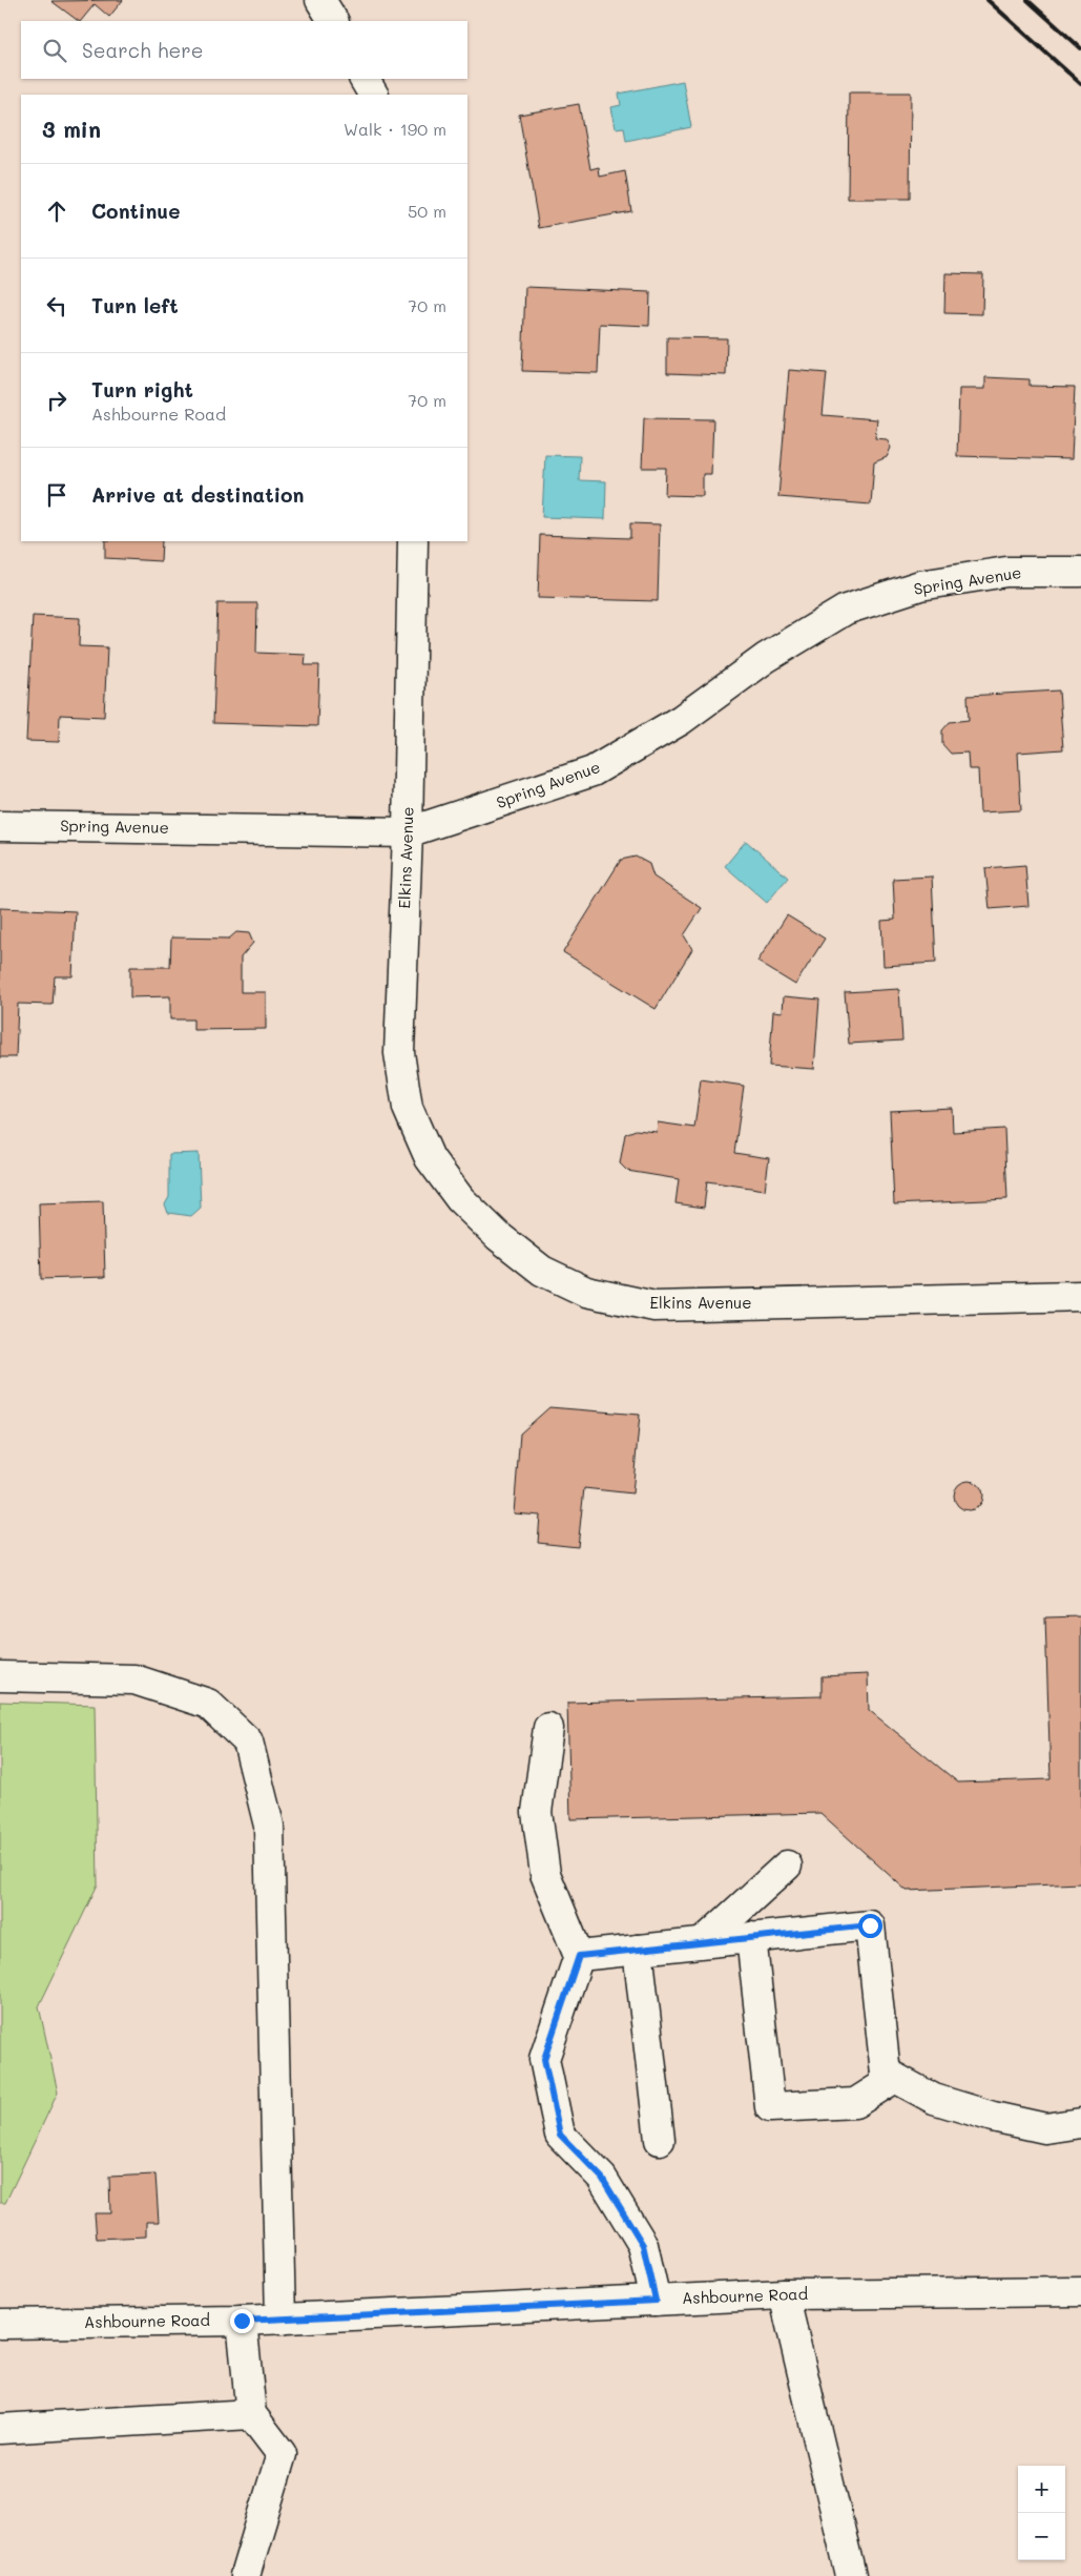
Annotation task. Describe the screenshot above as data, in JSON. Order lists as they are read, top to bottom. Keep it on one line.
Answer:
{"streets":{"street":["Spring Avenue","Elkins Avenue","Ashbourne Road"]},"crossings":[["Spring Avenue","Elkins Avenue"]],"page":{"search":"Search here","heading":["3 min","Walk · 190 m"],"list":[["Continue","50 m"],["Turn left","70 m"],["Turn right","Ashbourne Road","70 m"],"Arrive at destination"],"map_buttons":["+","−"]}}
